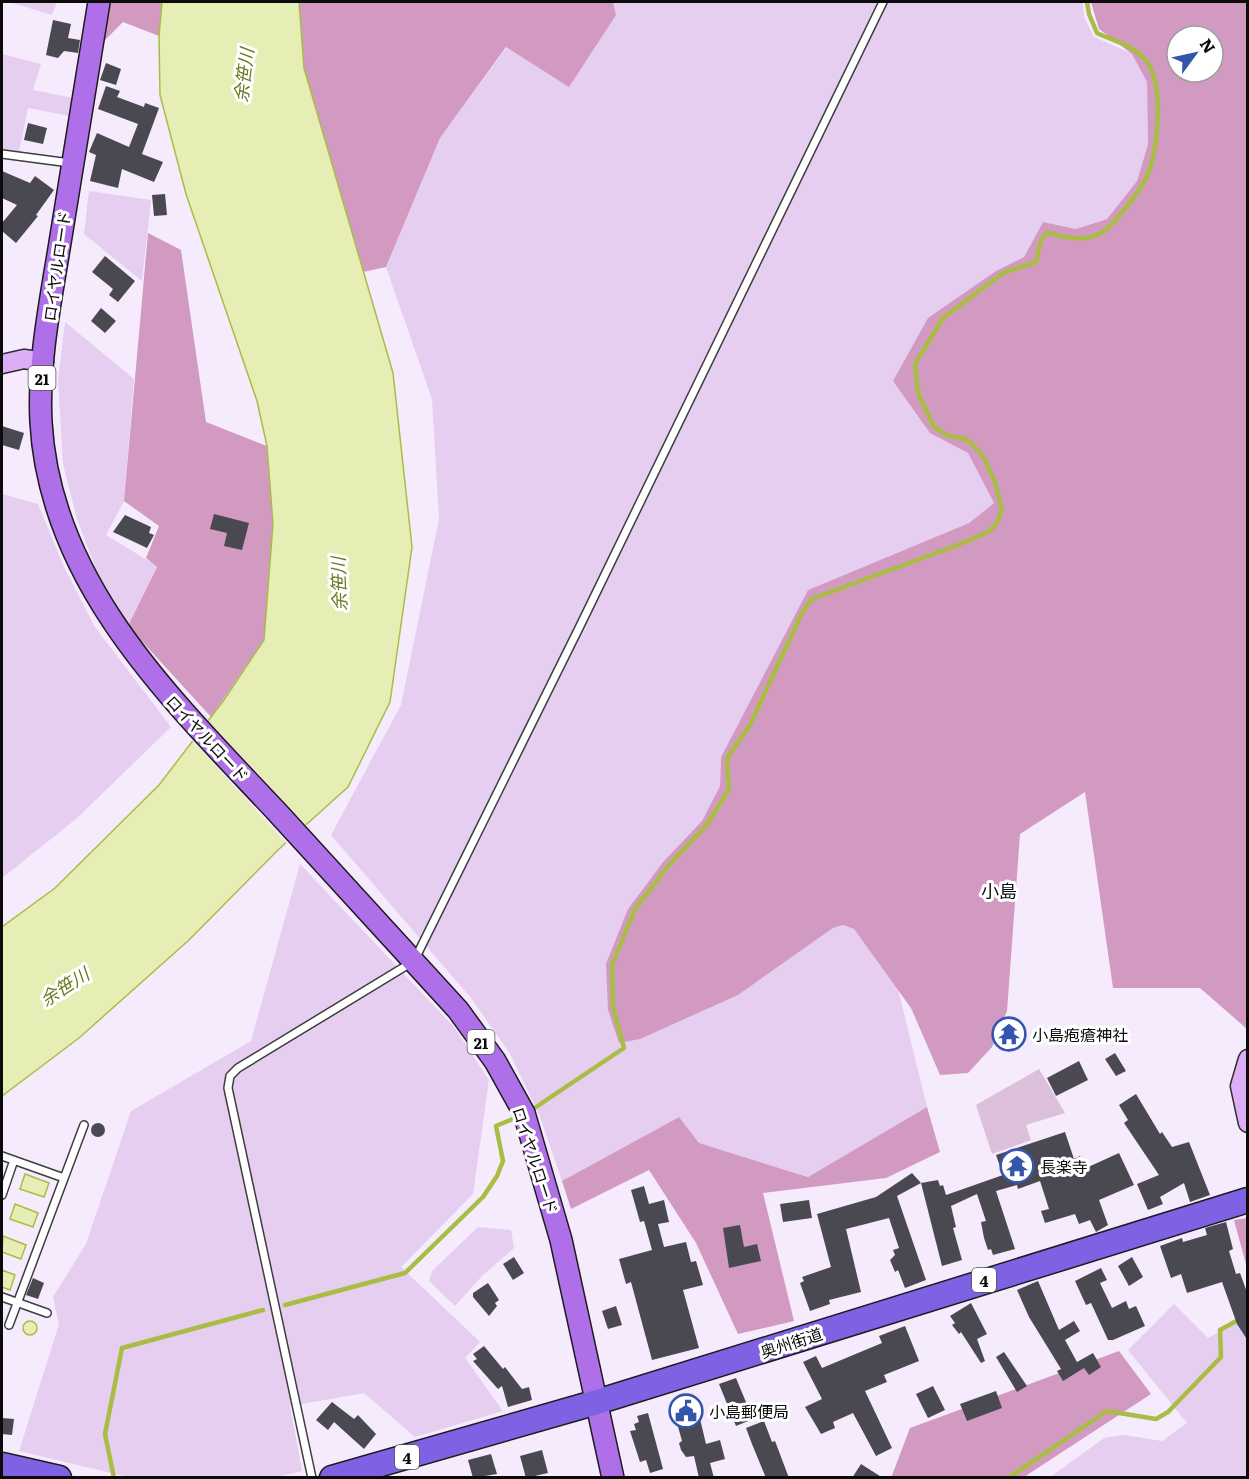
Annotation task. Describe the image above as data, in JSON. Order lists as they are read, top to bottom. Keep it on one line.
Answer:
{"streets":{"highway":["4","奥州街道"],"main road":["ロイヤルロード","21"]},"crossings":[["ロイヤルロード","奥州街道"]],"districts":["小島"],"water":["余笹川"],"places":{"temple":["小島疱瘡神社","長楽寺"],"public building":["小島郵便局"]},"north":"top right"}
